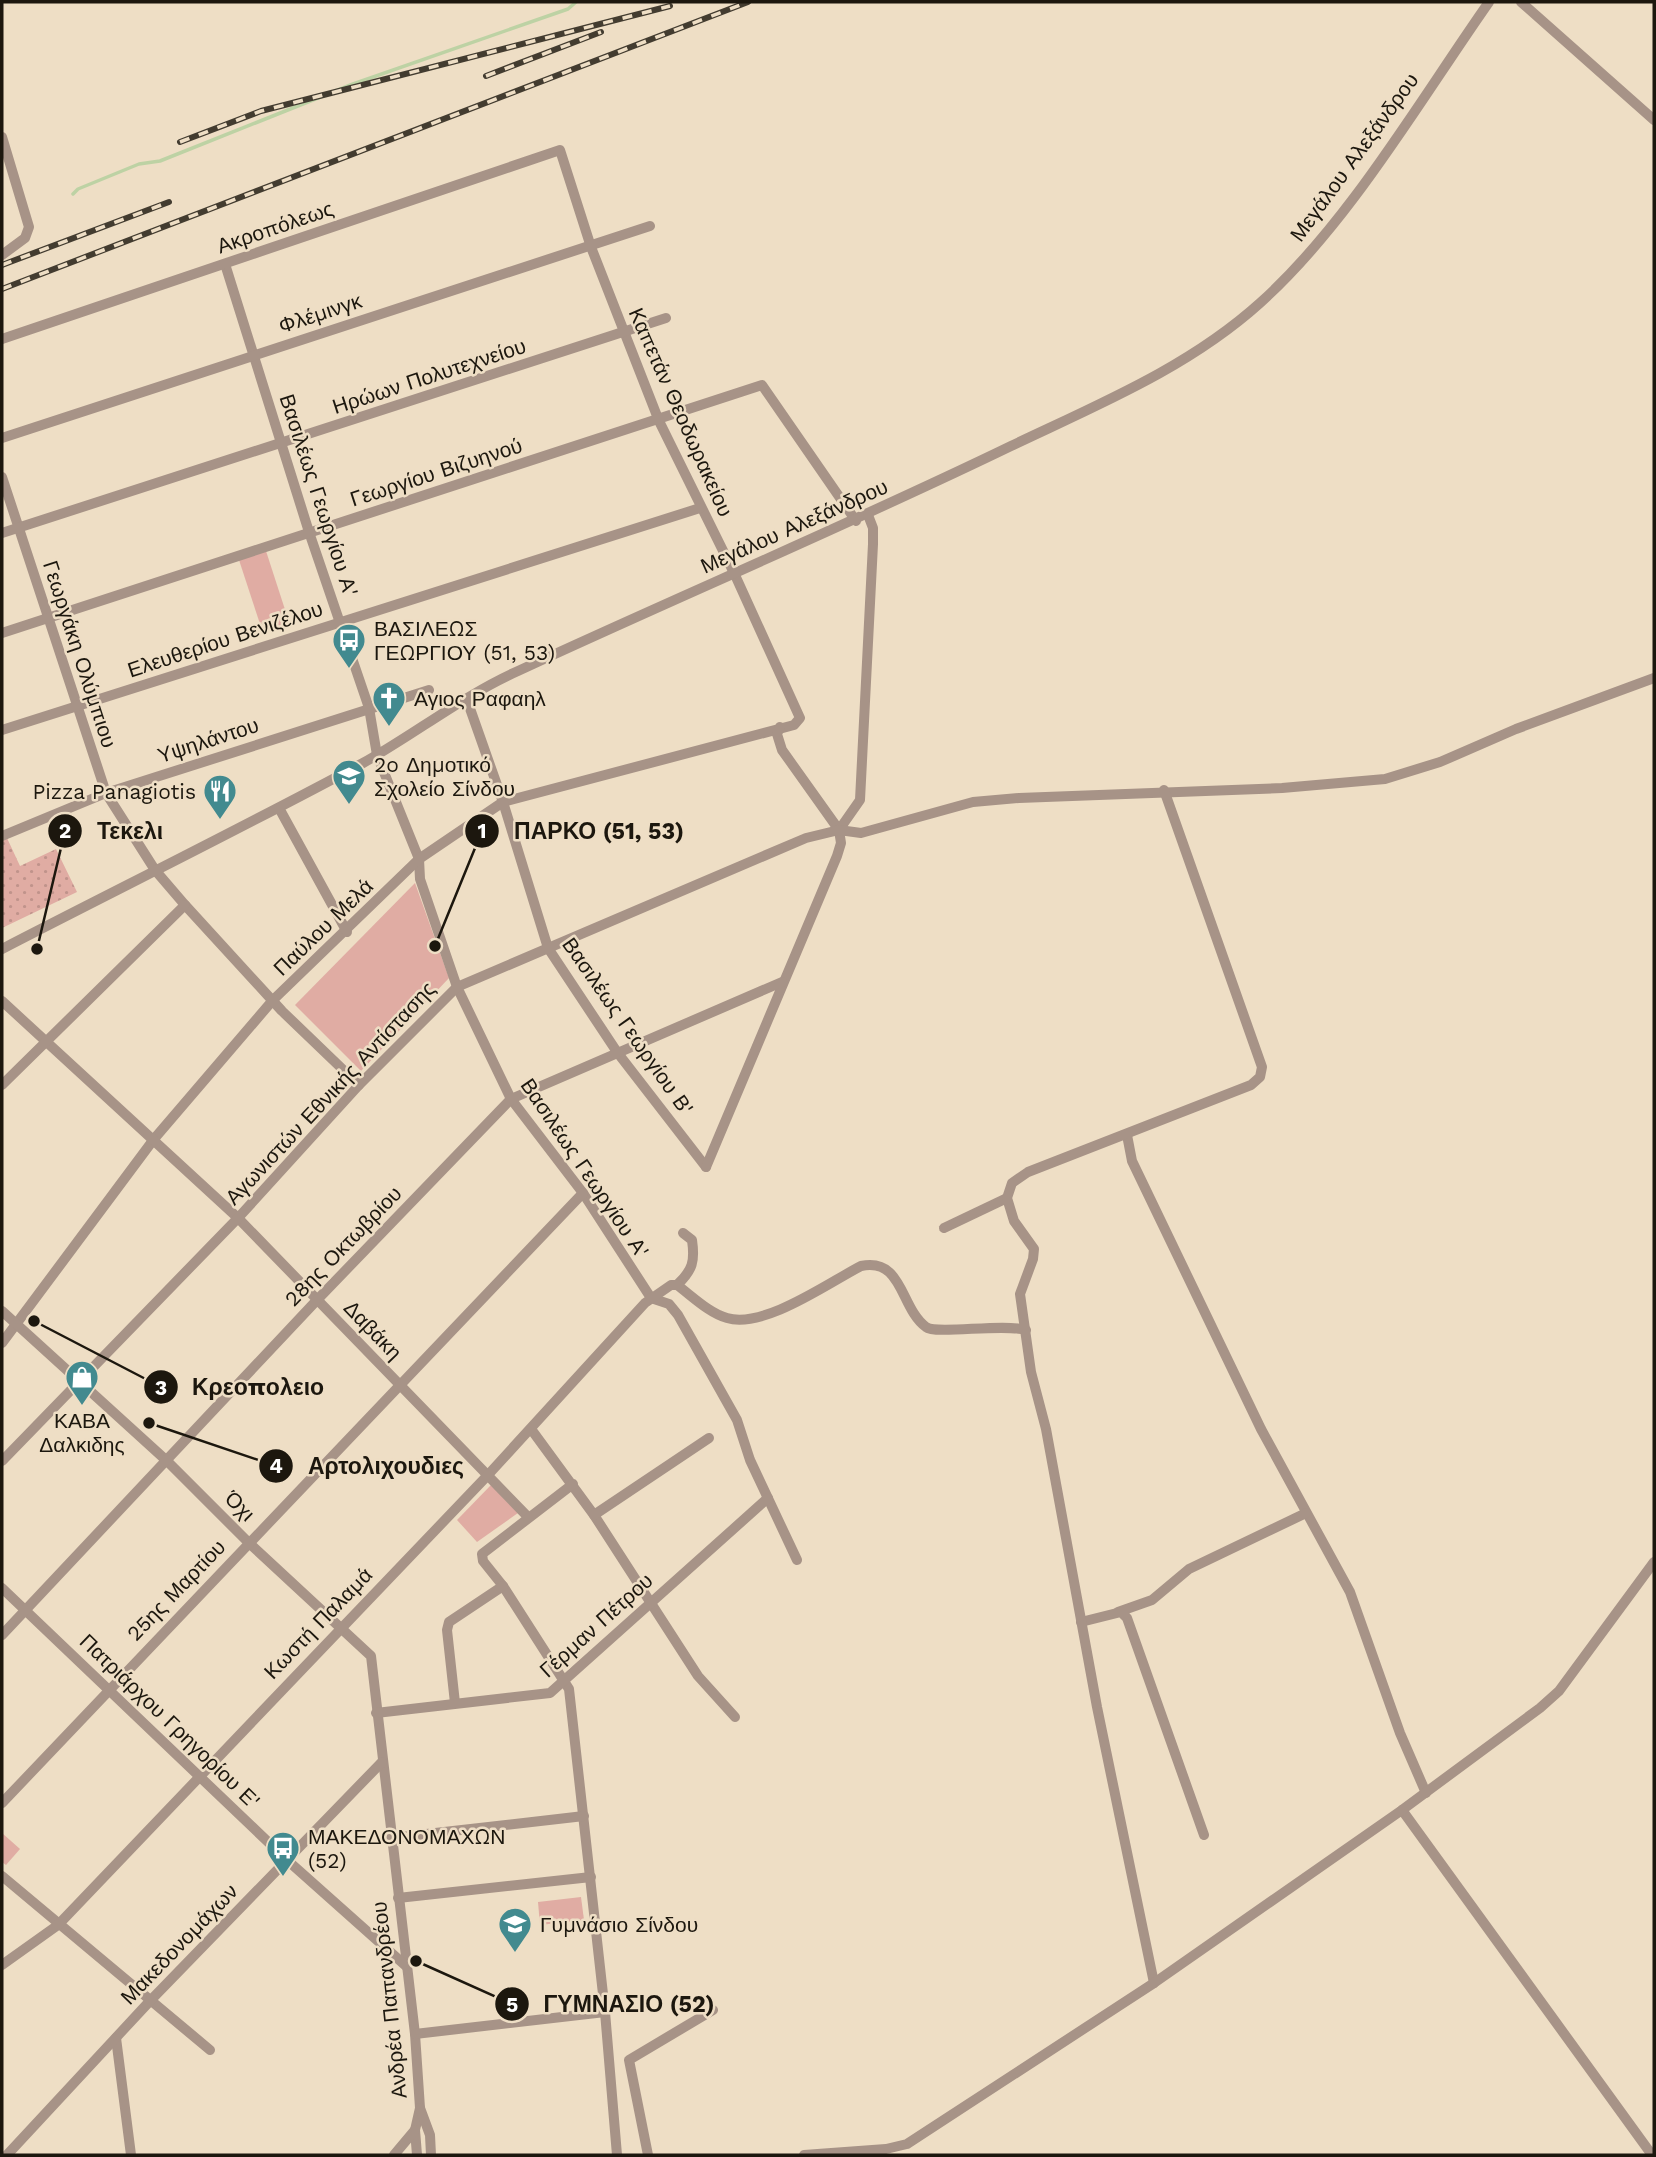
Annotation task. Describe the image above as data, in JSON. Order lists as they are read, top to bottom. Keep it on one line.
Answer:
{"streets":{"street":["Μεγάλου Αλεξάνδρου","Ακροπόλεως","Φλέμινγκ","Ηρώων Πολυτεχνείου","Καπετάν Θεοδωρακείου","Γεωργίου Βιζυηνού","Βασιλέως Γεωργίου Α'","Ελευθερίου Βενιζέλου","Γεωργάκη Ολύμπιου","Υψηλάντου","Παύλου Μελά","Βασιλέως Γεωργίου Β'","Αγωνιστών Εθνικής Αντίστασης","28ης Οκτωβρίου","Δαβάκη","Όχι","25ης Μαρτίου","Κωστή Παλαμά","Γέρμαν Πέτρου","Πατριάρχου Γρηγορίου Ε'","Μακεδονομάχων","Ανδρέα Παπανδρέου"]},"crossings":[["Μεγάλου Αλεξάνδρου","Καπετάν Θεοδωρακείου"],["Μεγάλου Αλεξάνδρου","Γεωργίου Βιζυηνού"],["Μεγάλου Αλεξάνδρου","Βασιλέως Γεωργίου Α'"],["Μεγάλου Αλεξάνδρου","Γεωργάκη Ολύμπιου"],["Μεγάλου Αλεξάνδρου","Βασιλέως Γεωργίου Β'"],["Ακροπόλεως","Καπετάν Θεοδωρακείου"],["Ακροπόλεως","Βασιλέως Γεωργίου Α'"],["Φλέμινγκ","Καπετάν Θεοδωρακείου"],["Φλέμινγκ","Βασιλέως Γεωργίου Α'"],["Ηρώων Πολυτεχνείου","Καπετάν Θεοδωρακείου"],["Ηρώων Πολυτεχνείου","Βασιλέως Γεωργίου Α'"],["Ηρώων Πολυτεχνείου","Γεωργάκη Ολύμπιου"],["Καπετάν Θεοδωρακείου","Γεωργίου Βιζυηνού"],["Καπετάν Θεοδωρακείου","Ελευθερίου Βενιζέλου"],["Καπετάν Θεοδωρακείου","Παύλου Μελά"],["Γεωργίου Βιζυηνού","Βασιλέως Γεωργίου Α'"],["Γεωργίου Βιζυηνού","Γεωργάκη Ολύμπιου"],["Βασιλέως Γεωργίου Α'","Ελευθερίου Βενιζέλου"],["Βασιλέως Γεωργίου Α'","Υψηλάντου"],["Βασιλέως Γεωργίου Α'","Παύλου Μελά"],["Βασιλέως Γεωργίου Α'","Αγωνιστών Εθνικής Αντίστασης"],["Βασιλέως Γεωργίου Α'","28ης Οκτωβρίου"],["Βασιλέως Γεωργίου Α'","25ης Μαρτίου"],["Βασιλέως Γεωργίου Α'","Κωστή Παλαμά"],["Ελευθερίου Βενιζέλου","Γεωργάκη Ολύμπιου"],["Γεωργάκη Ολύμπιου","Υψηλάντου"],["Γεωργάκη Ολύμπιου","Παύλου Μελά"],["Γεωργάκη Ολύμπιου","Αγωνιστών Εθνικής Αντίστασης"],["Παύλου Μελά","Βασιλέως Γεωργίου Β'"],["Παύλου Μελά","Δαβάκη"],["Παύλου Μελά","Όχι"],["Βασιλέως Γεωργίου Β'","Αγωνιστών Εθνικής Αντίστασης"],["Βασιλέως Γεωργίου Β'","28ης Οκτωβρίου"],["Αγωνιστών Εθνικής Αντίστασης","Δαβάκη"],["Αγωνιστών Εθνικής Αντίστασης","Όχι"],["28ης Οκτωβρίου","Δαβάκη"],["28ης Οκτωβρίου","Όχι"],["28ης Οκτωβρίου","Πατριάρχου Γρηγορίου Ε'"],["Δαβάκη","25ης Μαρτίου"],["Δαβάκη","Κωστή Παλαμά"],["Όχι","25ης Μαρτίου"],["Όχι","Κωστή Παλαμά"],["Όχι","Γέρμαν Πέτρου"],["Όχι","Μακεδονομάχων"],["Όχι","Ανδρέα Παπανδρέου"],["25ης Μαρτίου","Πατριάρχου Γρηγορίου Ε'"],["Κωστή Παλαμά","Πατριάρχου Γρηγορίου Ε'"],["Πατριάρχου Γρηγορίου Ε'","Μακεδονομάχων"],["Πατριάρχου Γρηγορίου Ε'","Ανδρέα Παπανδρέου"],["Μακεδονομάχων","Ανδρέα Παπανδρέου"]],"places":{"bus stop":["ΒΑΣΙΛΕΩΣ ΓΕΩΡΓΙΟΥ (51, 53)","ΜΑΚΕΔΟΝΟΜΑΧΩΝ (52)"],"church":["Αγιος Ραφαηλ"],"school or university":["2o Δημοτικό Σχολείο Σίνδου","Γυμνάσιο Σίνδου"],"restaurant":["Pizza Panagiotis"],"other":["ΠΑΡΚΟ (51, 53)","Τεκελι","Κρεοπολειο","Αρτολιχουδιες","ΓΥΜΝΑΣΙΟ (52)"],"shop":["ΚΑΒΑ Δαλκιδης"]}}
